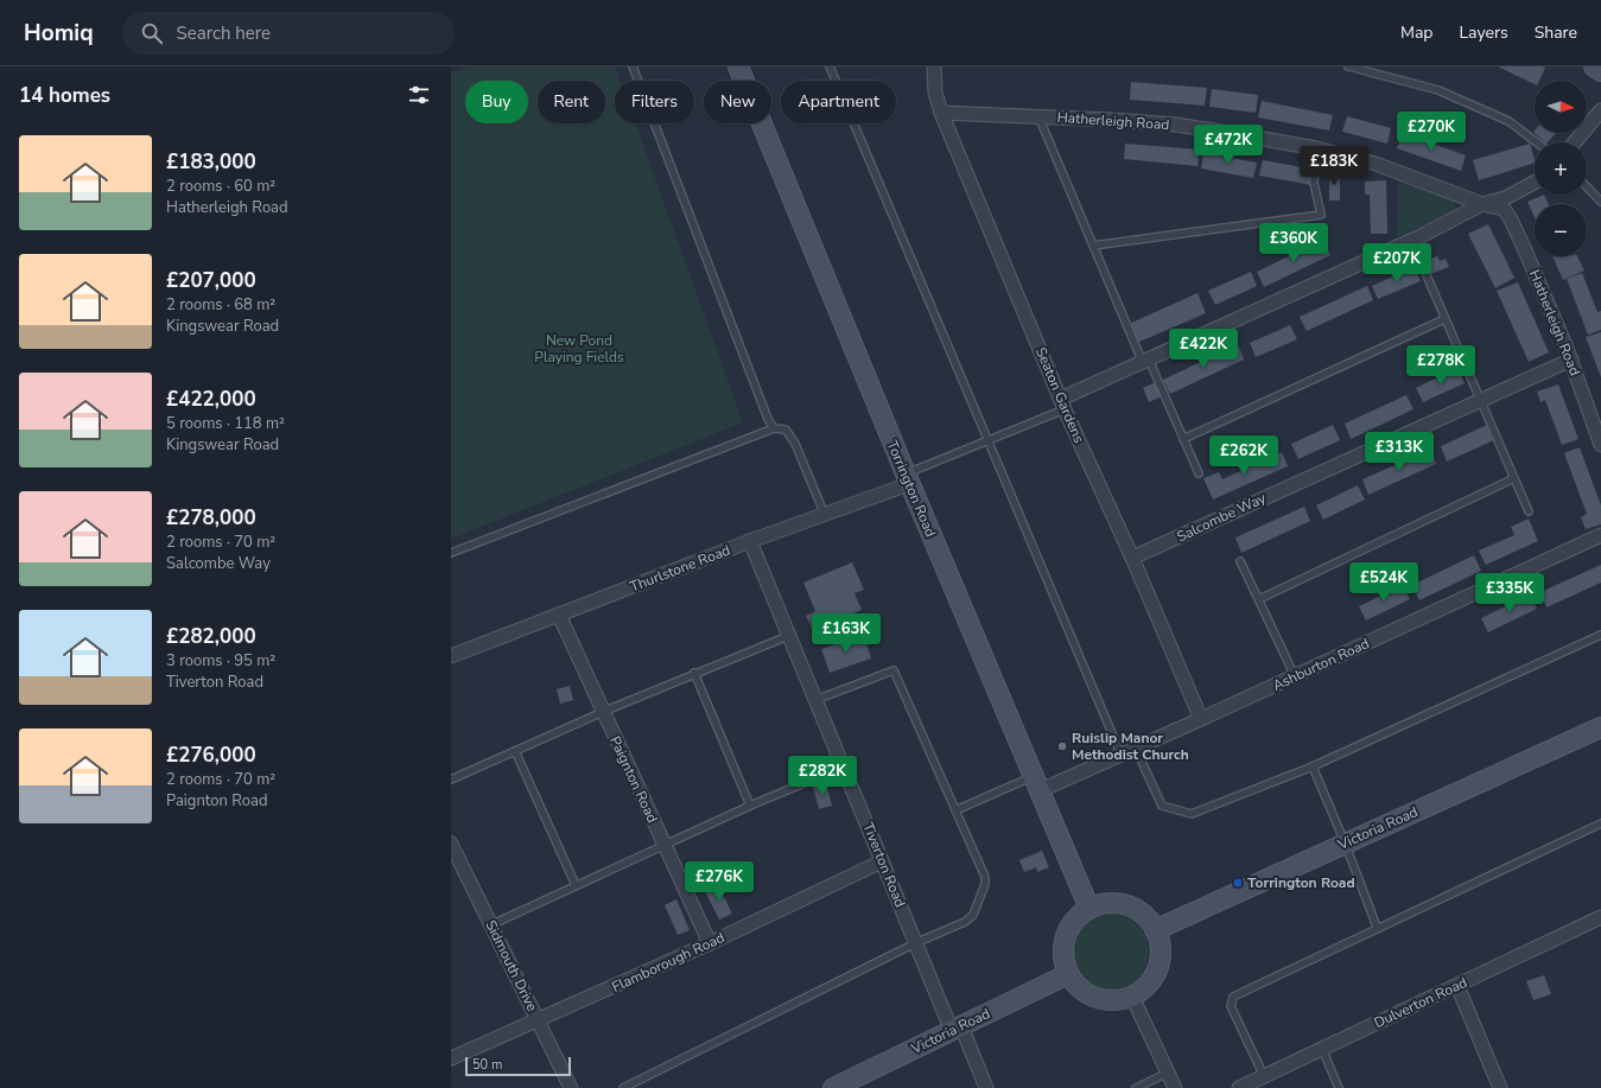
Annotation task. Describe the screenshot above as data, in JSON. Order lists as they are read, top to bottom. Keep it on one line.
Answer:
{"streets":{"street":["Hatherleigh Road","Seaton Gardens","Torrington Road","Salcombe Way","Thurlstone Road","Ashburton Road","Paignton Road","Victoria Road","Tiverton Road","Flamborough Road","Sidmouth Drive","Dulverton Road"]},"crossings":[["Hatherleigh Road","Seaton Gardens"],["Hatherleigh Road","Salcombe Way"],["Seaton Gardens","Salcombe Way"],["Seaton Gardens","Ashburton Road"],["Torrington Road","Thurlstone Road"],["Torrington Road","Ashburton Road"],["Torrington Road","Victoria Road"],["Thurlstone Road","Paignton Road"],["Thurlstone Road","Tiverton Road"],["Paignton Road","Flamborough Road"],["Victoria Road","Tiverton Road"],["Tiverton Road","Flamborough Road"],["Flamborough Road","Sidmouth Drive"]],"parks":["New Pond Playing Fields"],"places":{"other":["Ruislip Manor Methodist Church"],"transit":["Torrington Road"]},"scale_bar":"50 m","north":"right","page":{"header":"Homiq","search":"Search here","nav":["Map","Layers","Share"],"heading":"14 homes","map_buttons":["+","−"],"chip":["Buy","Rent","Filters","New","Apartment"],"price":["£270K","£472K","£183K","£360K","£207K","£422K","£278K","£313K","£262K","£524K","£335K","£163K","£282K","£276K"],"list":[{"name":"£183,000","note":"2 rooms · 60 m² · Hatherleigh Road"},{"name":"£207,000","note":"2 rooms · 68 m² · Kingswear Road"},{"name":"£422,000","note":"5 rooms · 118 m² · Kingswear Road"},{"name":"£278,000","note":"2 rooms · 70 m² · Salcombe Way"},{"name":"£282,000","note":"3 rooms · 95 m² · Tiverton Road"},{"name":"£276,000","note":"2 rooms · 70 m² · Paignton Road"}],"scale":"50 m"}}
